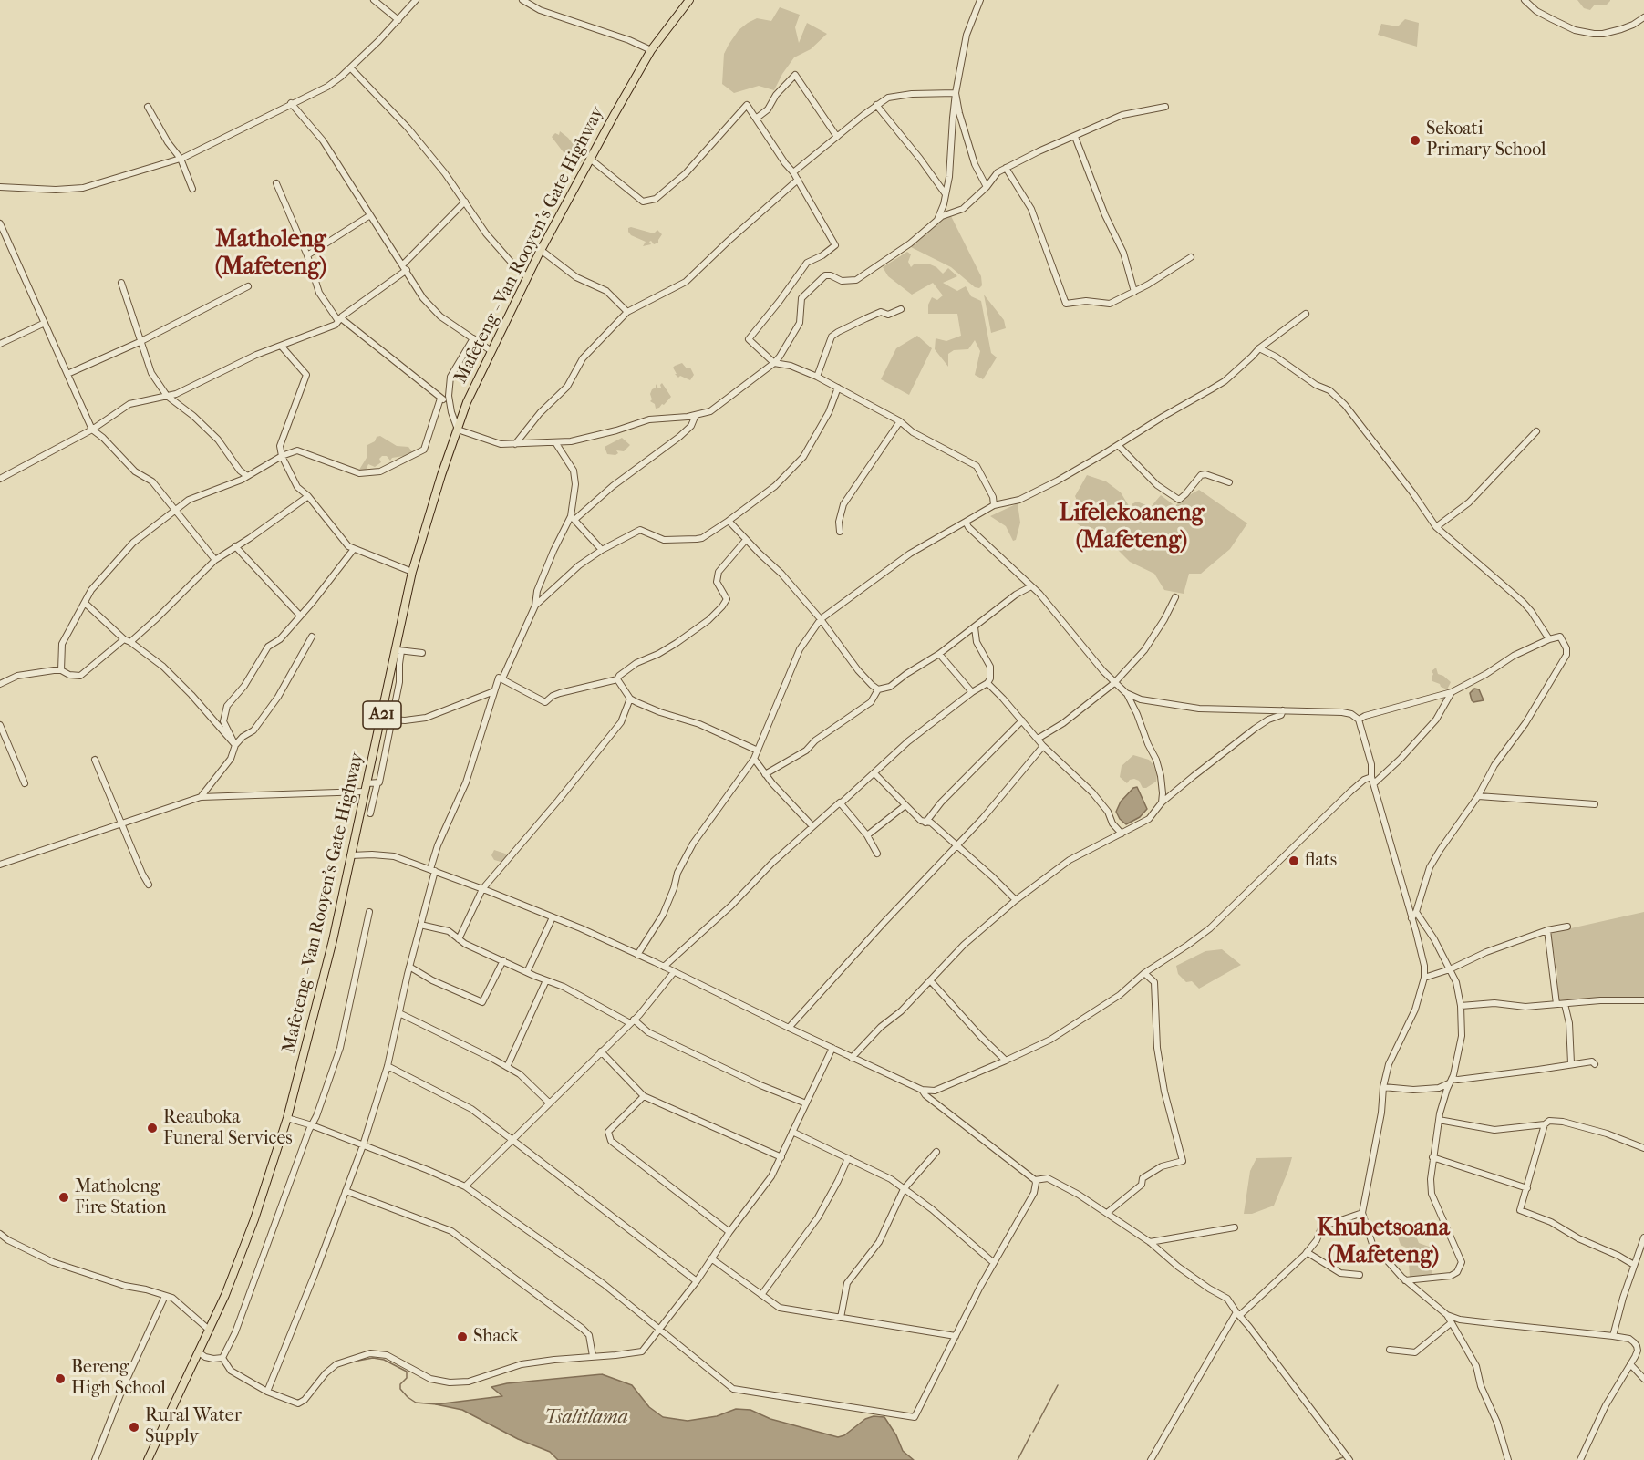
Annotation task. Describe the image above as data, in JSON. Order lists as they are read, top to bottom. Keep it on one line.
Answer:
{"streets":{"main road":["Mafeteng - Van Rooyen's Gate Highway","A21"]},"districts":["Matholeng (Mafeteng)","Lifelekoaneng (Mafeteng)","Khubetsoana (Mafeteng)"],"water":["Tsalitlama"],"places":["Sekoati Primary School","flats","Reauboka Funeral Services","Matholeng Fire Station","Shack","Bereng High School","Rural Water Supply"]}
